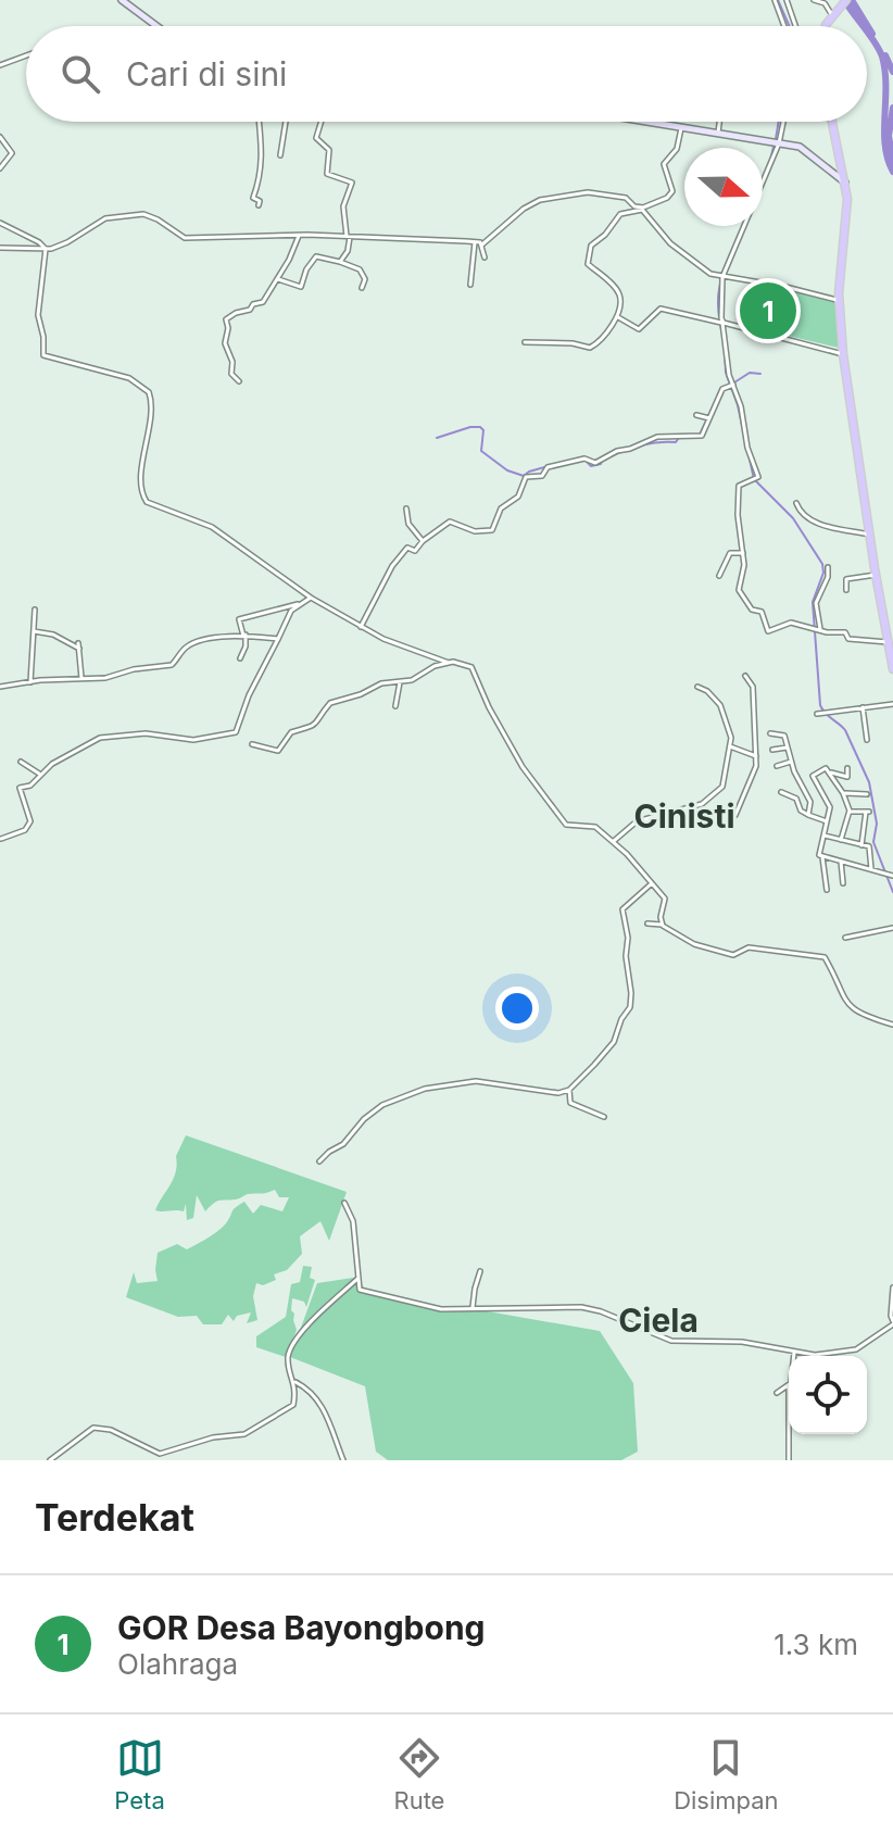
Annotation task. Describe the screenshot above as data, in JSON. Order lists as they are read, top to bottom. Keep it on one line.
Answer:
{"districts":["Cinisti","Ciela"],"north":"right","page":{"search":"Cari di sini","pins":"1","heading":"Terdekat","list":[{"mark":"1","name":"GOR Desa Bayongbong","note":"Olahraga","value":"1.3 km"}],"nav":["Peta","Rute","Disimpan"]}}
